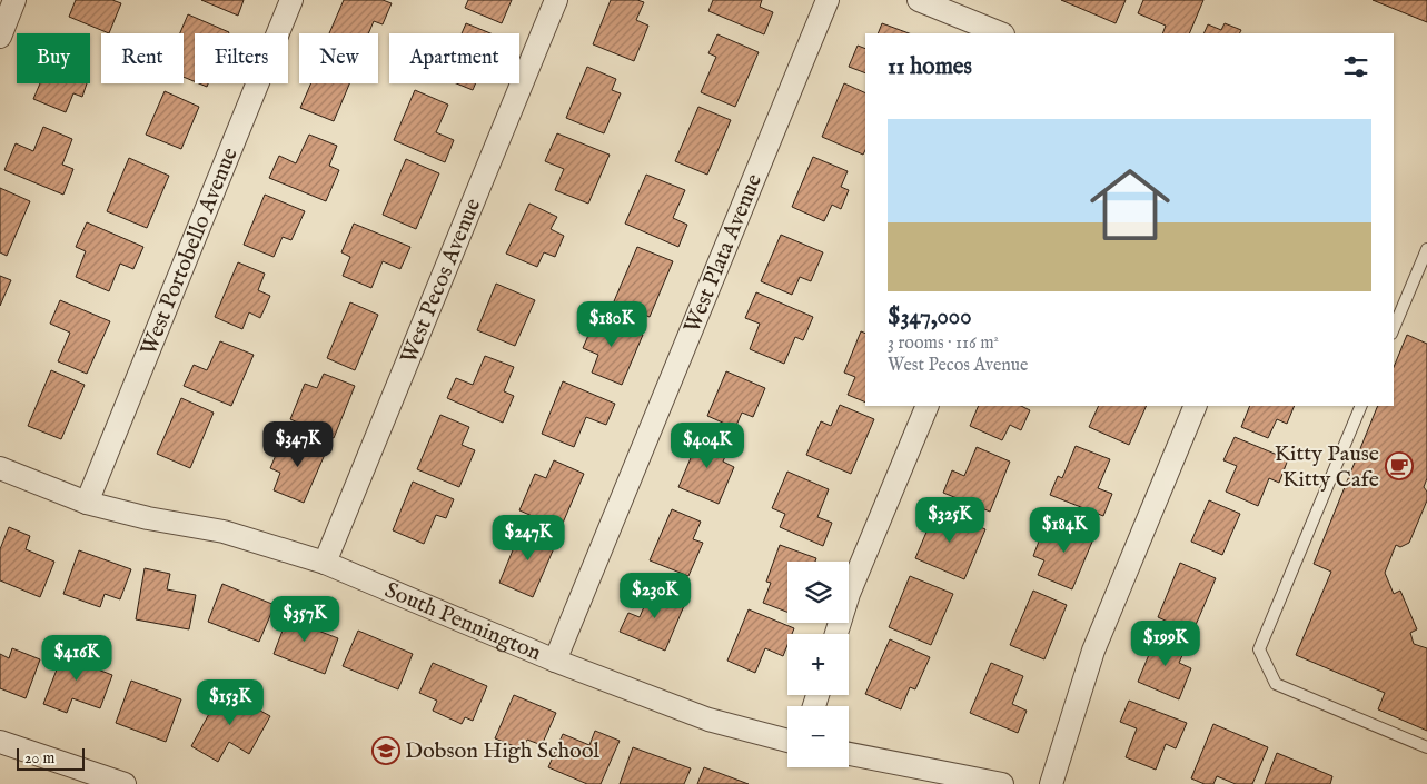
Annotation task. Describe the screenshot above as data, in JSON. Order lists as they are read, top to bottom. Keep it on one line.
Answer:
{"streets":{"street":["West Portobello Avenue","West Plata Avenue","West Pecos Avenue","South Pennington"]},"crossings":[["West Portobello Avenue","South Pennington"],["West Plata Avenue","South Pennington"],["West Pecos Avenue","South Pennington"]],"places":{"cafe":["Kitty Pause Kitty Cafe"],"school or university":["Dobson High School"]},"scale_bar":"20 m","page":{"chip":["Buy","Rent","Filters","New","Apartment"],"heading":"11 homes","list":[{"name":"$347,000","note":"3 rooms · 116 m² · West Pecos Avenue"}],"price":["$180K","$347K","$404K","$325K","$184K","$247K","$230K","$357K","$199K","$416K","$153K"],"map_buttons":["+","−"],"scale":"20 m"}}
